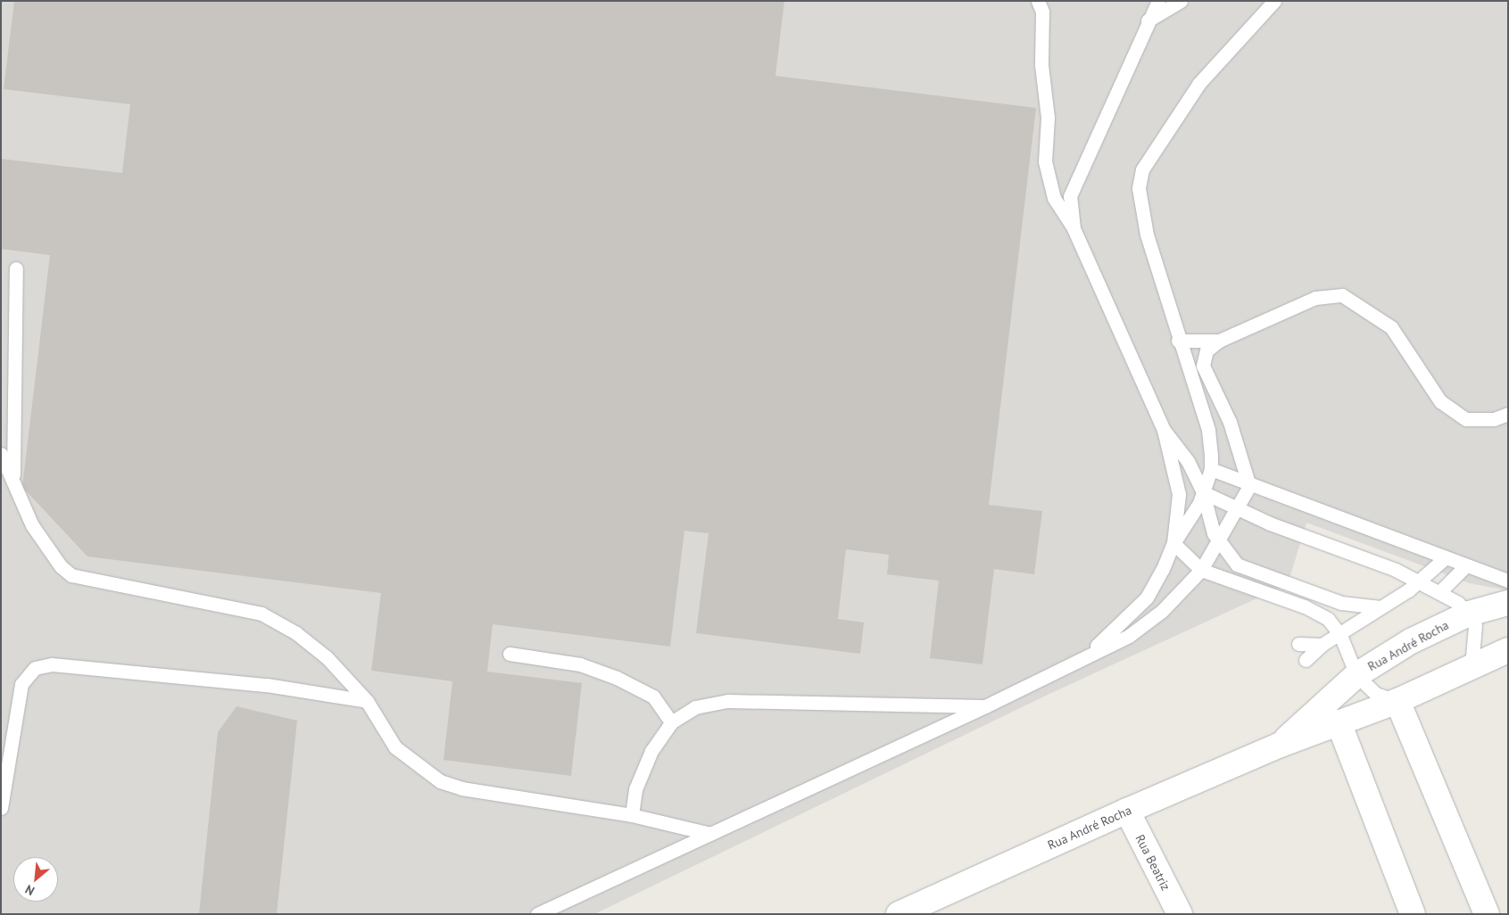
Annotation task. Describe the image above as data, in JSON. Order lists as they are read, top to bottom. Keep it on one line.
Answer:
{"streets":{"main road":["Rua André Rocha","Rua Beatriz"]},"crossings":[["Rua André Rocha","Rua Beatriz"]],"north":"bottom left"}
